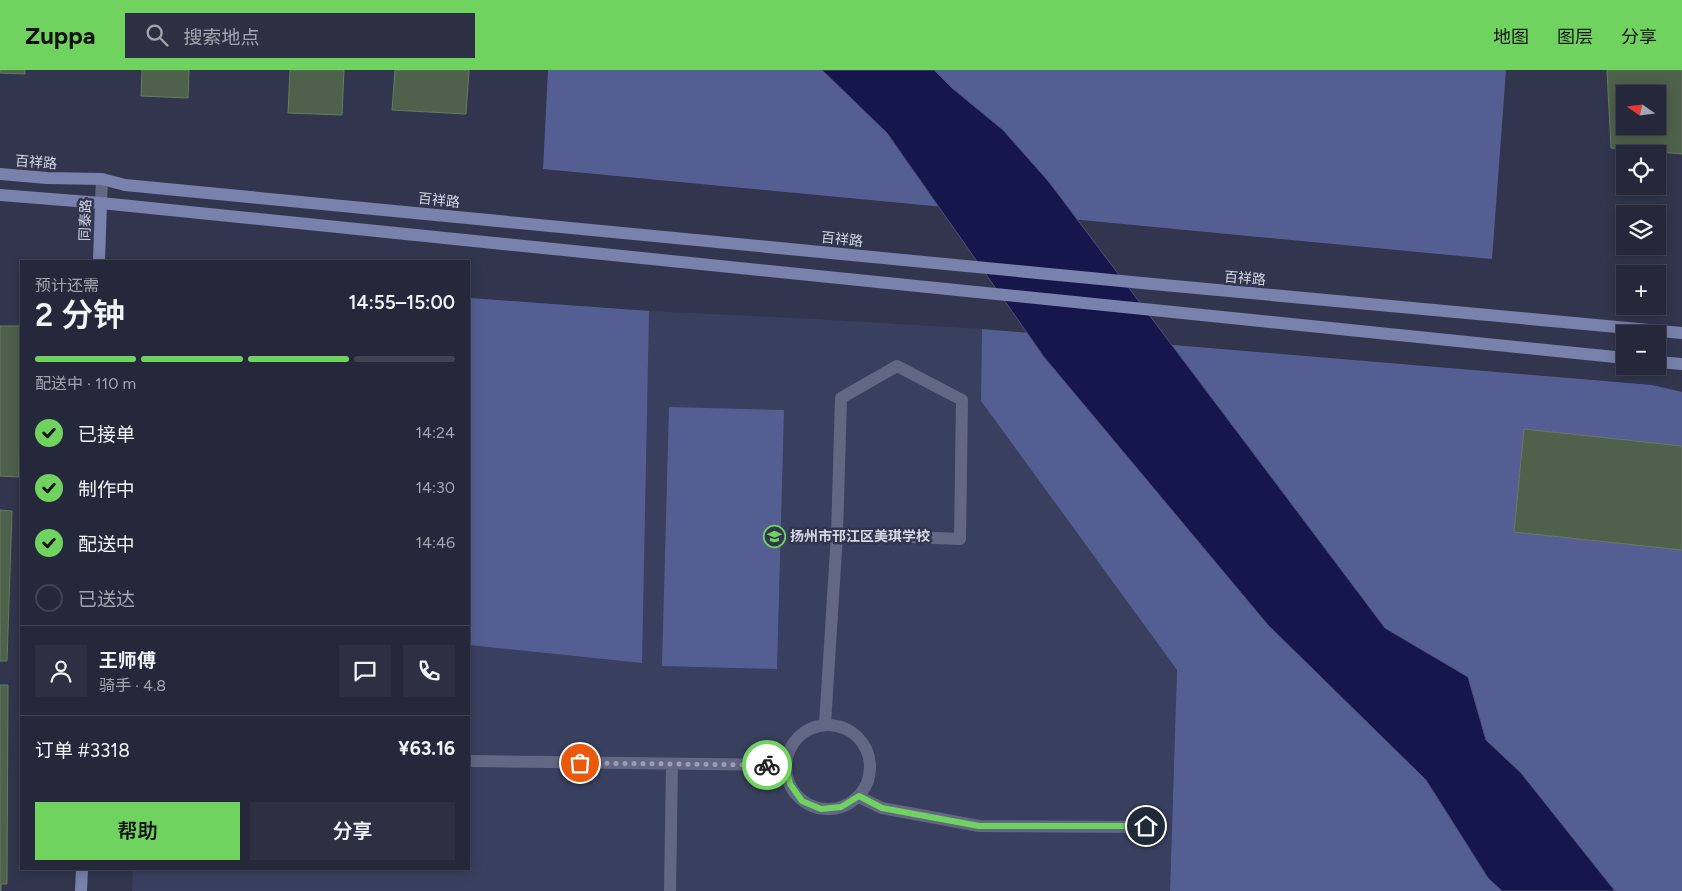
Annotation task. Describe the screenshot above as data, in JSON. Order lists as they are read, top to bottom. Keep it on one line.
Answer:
{"streets":{"street":["百祥路","同泰路"]},"crossings":[["百祥路","同泰路"]],"places":{"school or university":["扬州市邗江区美琪学校"]},"north":"left","page":{"header":"Zuppa","search":"搜索地点","nav":["地图","图层","分享"],"map_buttons":["+","−"],"heading":["2 分钟","预计还需","14:55–15:00"],"panel":["王师傅","骑手 · 4.8","订单 #3318","¥63.16"],"bar":"配送中 · 110 m","list":[["已接单","14:24"],["制作中","14:30"],["配送中","14:46"],"已送达"],"buttons":["帮助","分享"]}}
